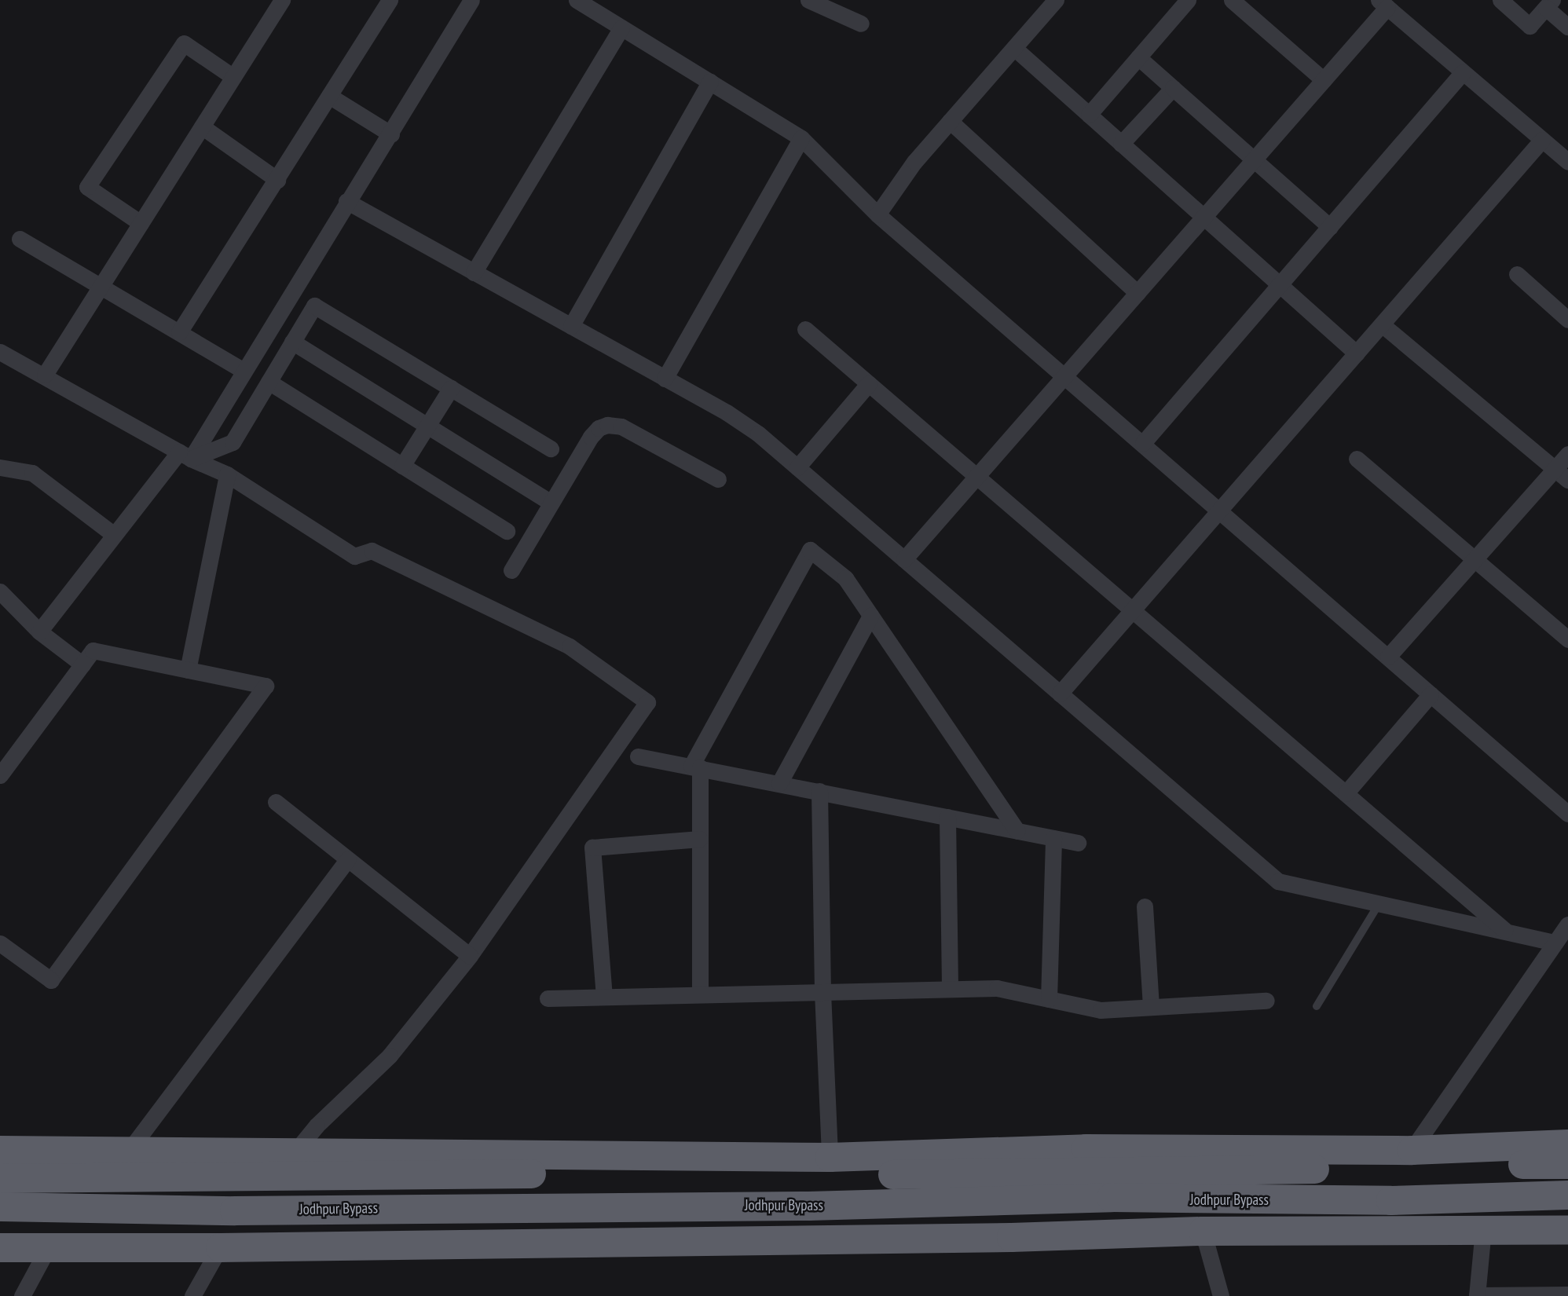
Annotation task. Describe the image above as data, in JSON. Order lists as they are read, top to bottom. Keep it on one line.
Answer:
{"streets":{"highway":["Jodhpur Bypass"]}}
